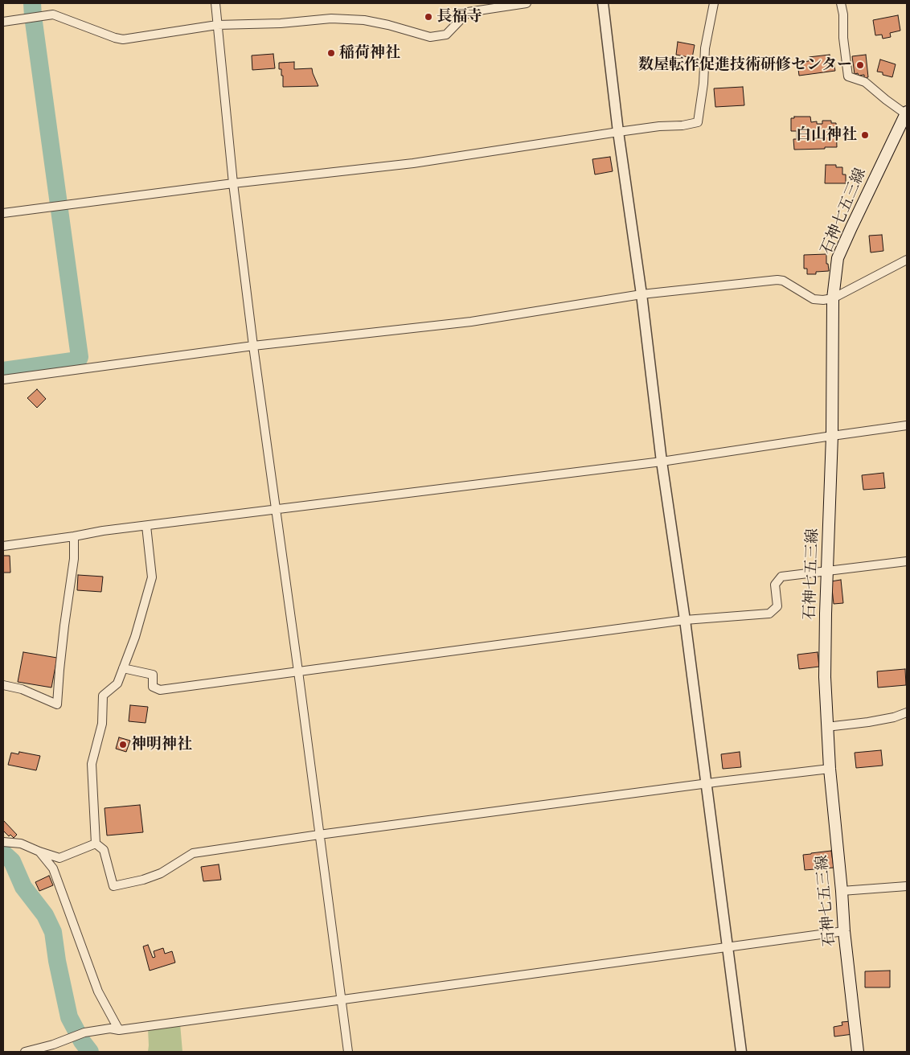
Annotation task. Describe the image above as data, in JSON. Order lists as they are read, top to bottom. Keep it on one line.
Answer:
{"streets":{"main road":["石神七五三線"]},"places":["長福寺","稲荷神社","数屋転作促進技術研修センター","白山神社","神明神社"]}
